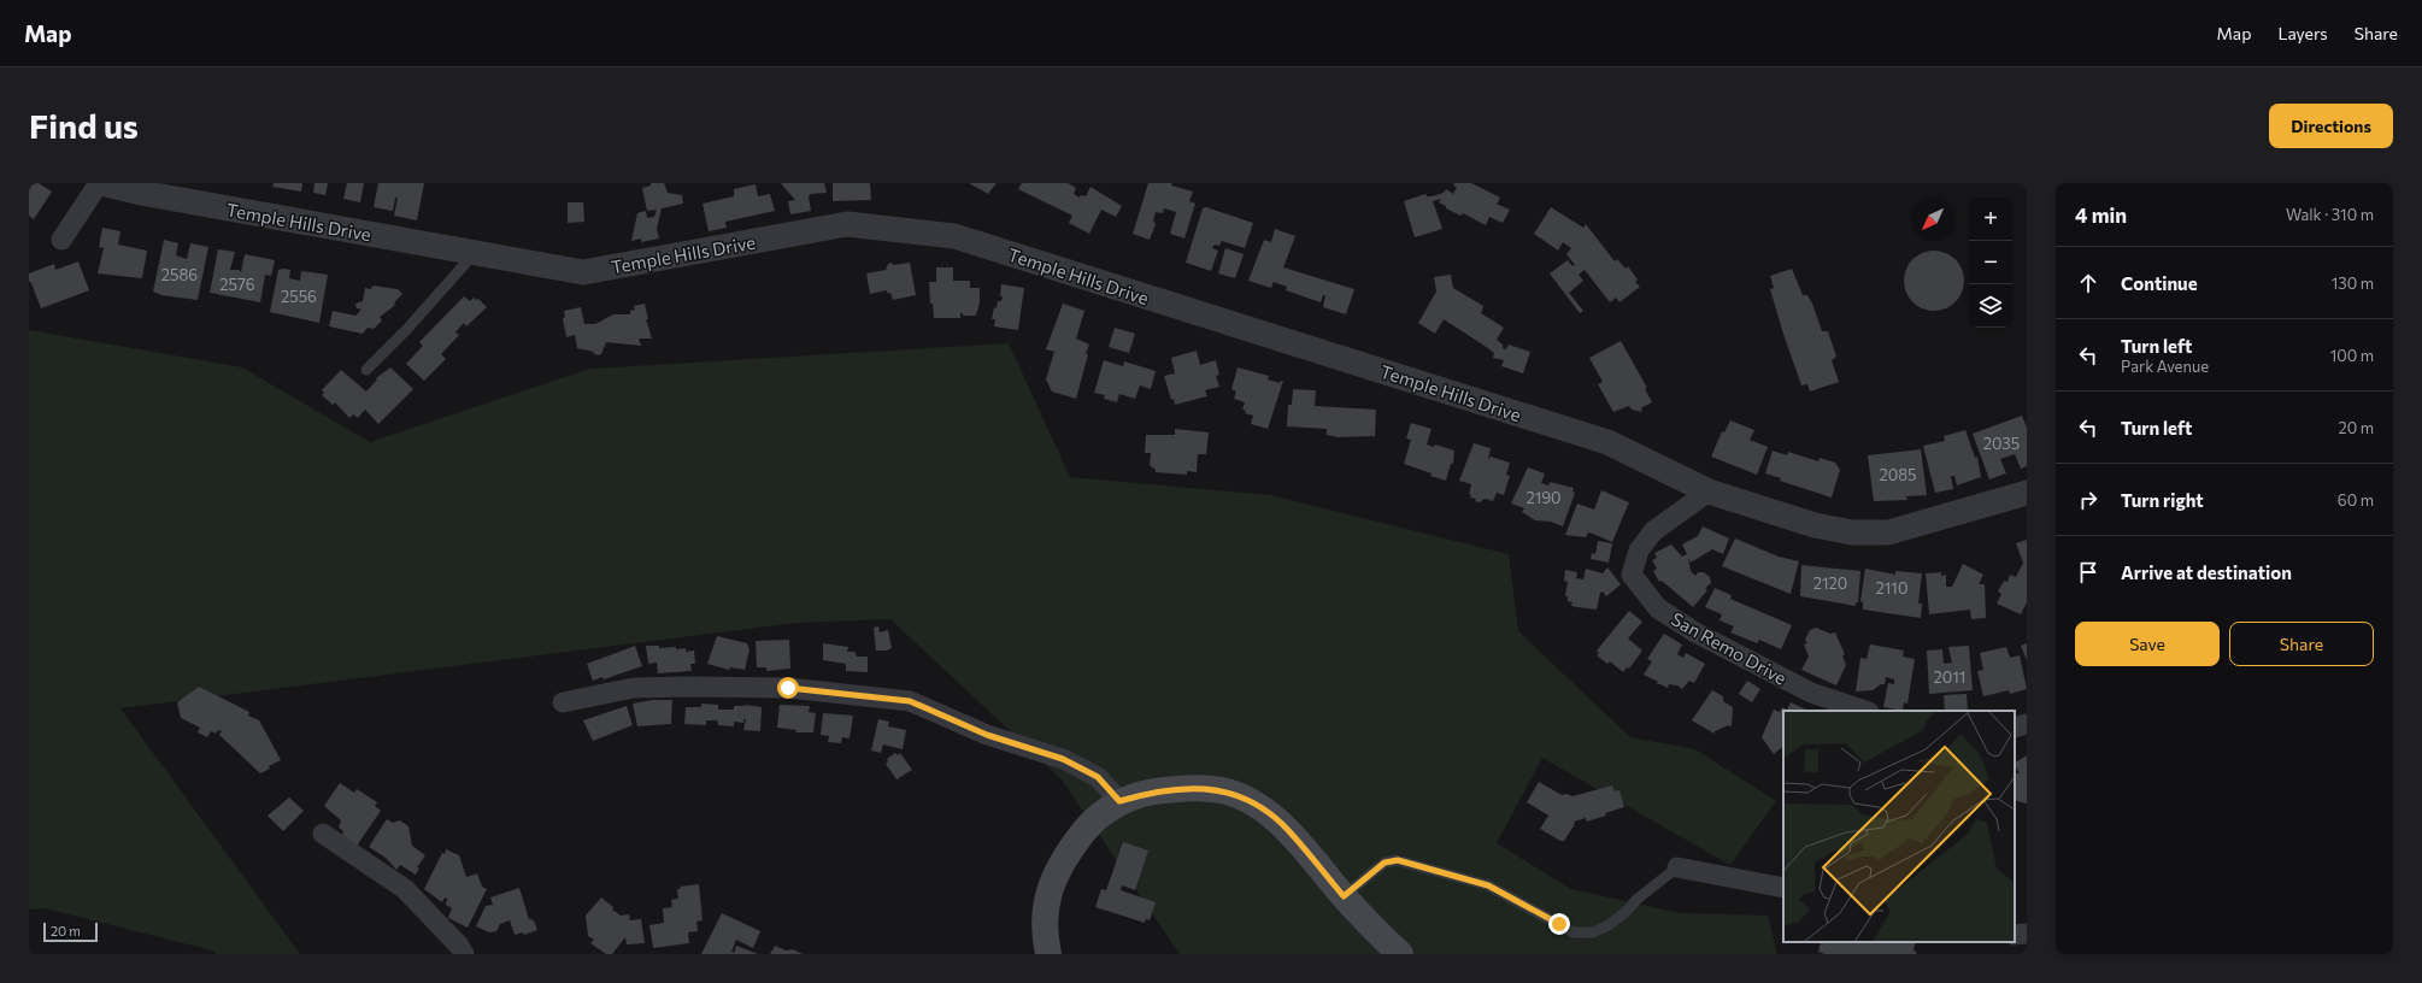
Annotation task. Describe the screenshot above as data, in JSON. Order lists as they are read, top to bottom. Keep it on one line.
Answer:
{"streets":{"street":["Temple Hills Drive","San Remo Drive"]},"crossings":[["Temple Hills Drive","San Remo Drive"]],"house_numbers":["2586","2576","2556","2035","2085","2190","2120","2110","2011"],"scale_bar":"20 m","north":"bottom left","page":{"header":"Map","nav":["Map","Layers","Share"],"buttons":["Directions",["Save","Share"]],"title":"Find us","heading":["4 min","Walk · 310 m"],"map_buttons":["+","−"],"list":[["Continue","130 m"],["Turn left","Park Avenue","100 m"],["Turn left","20 m"],["Turn right","60 m"],"Arrive at destination"],"scale":"20 m"}}
